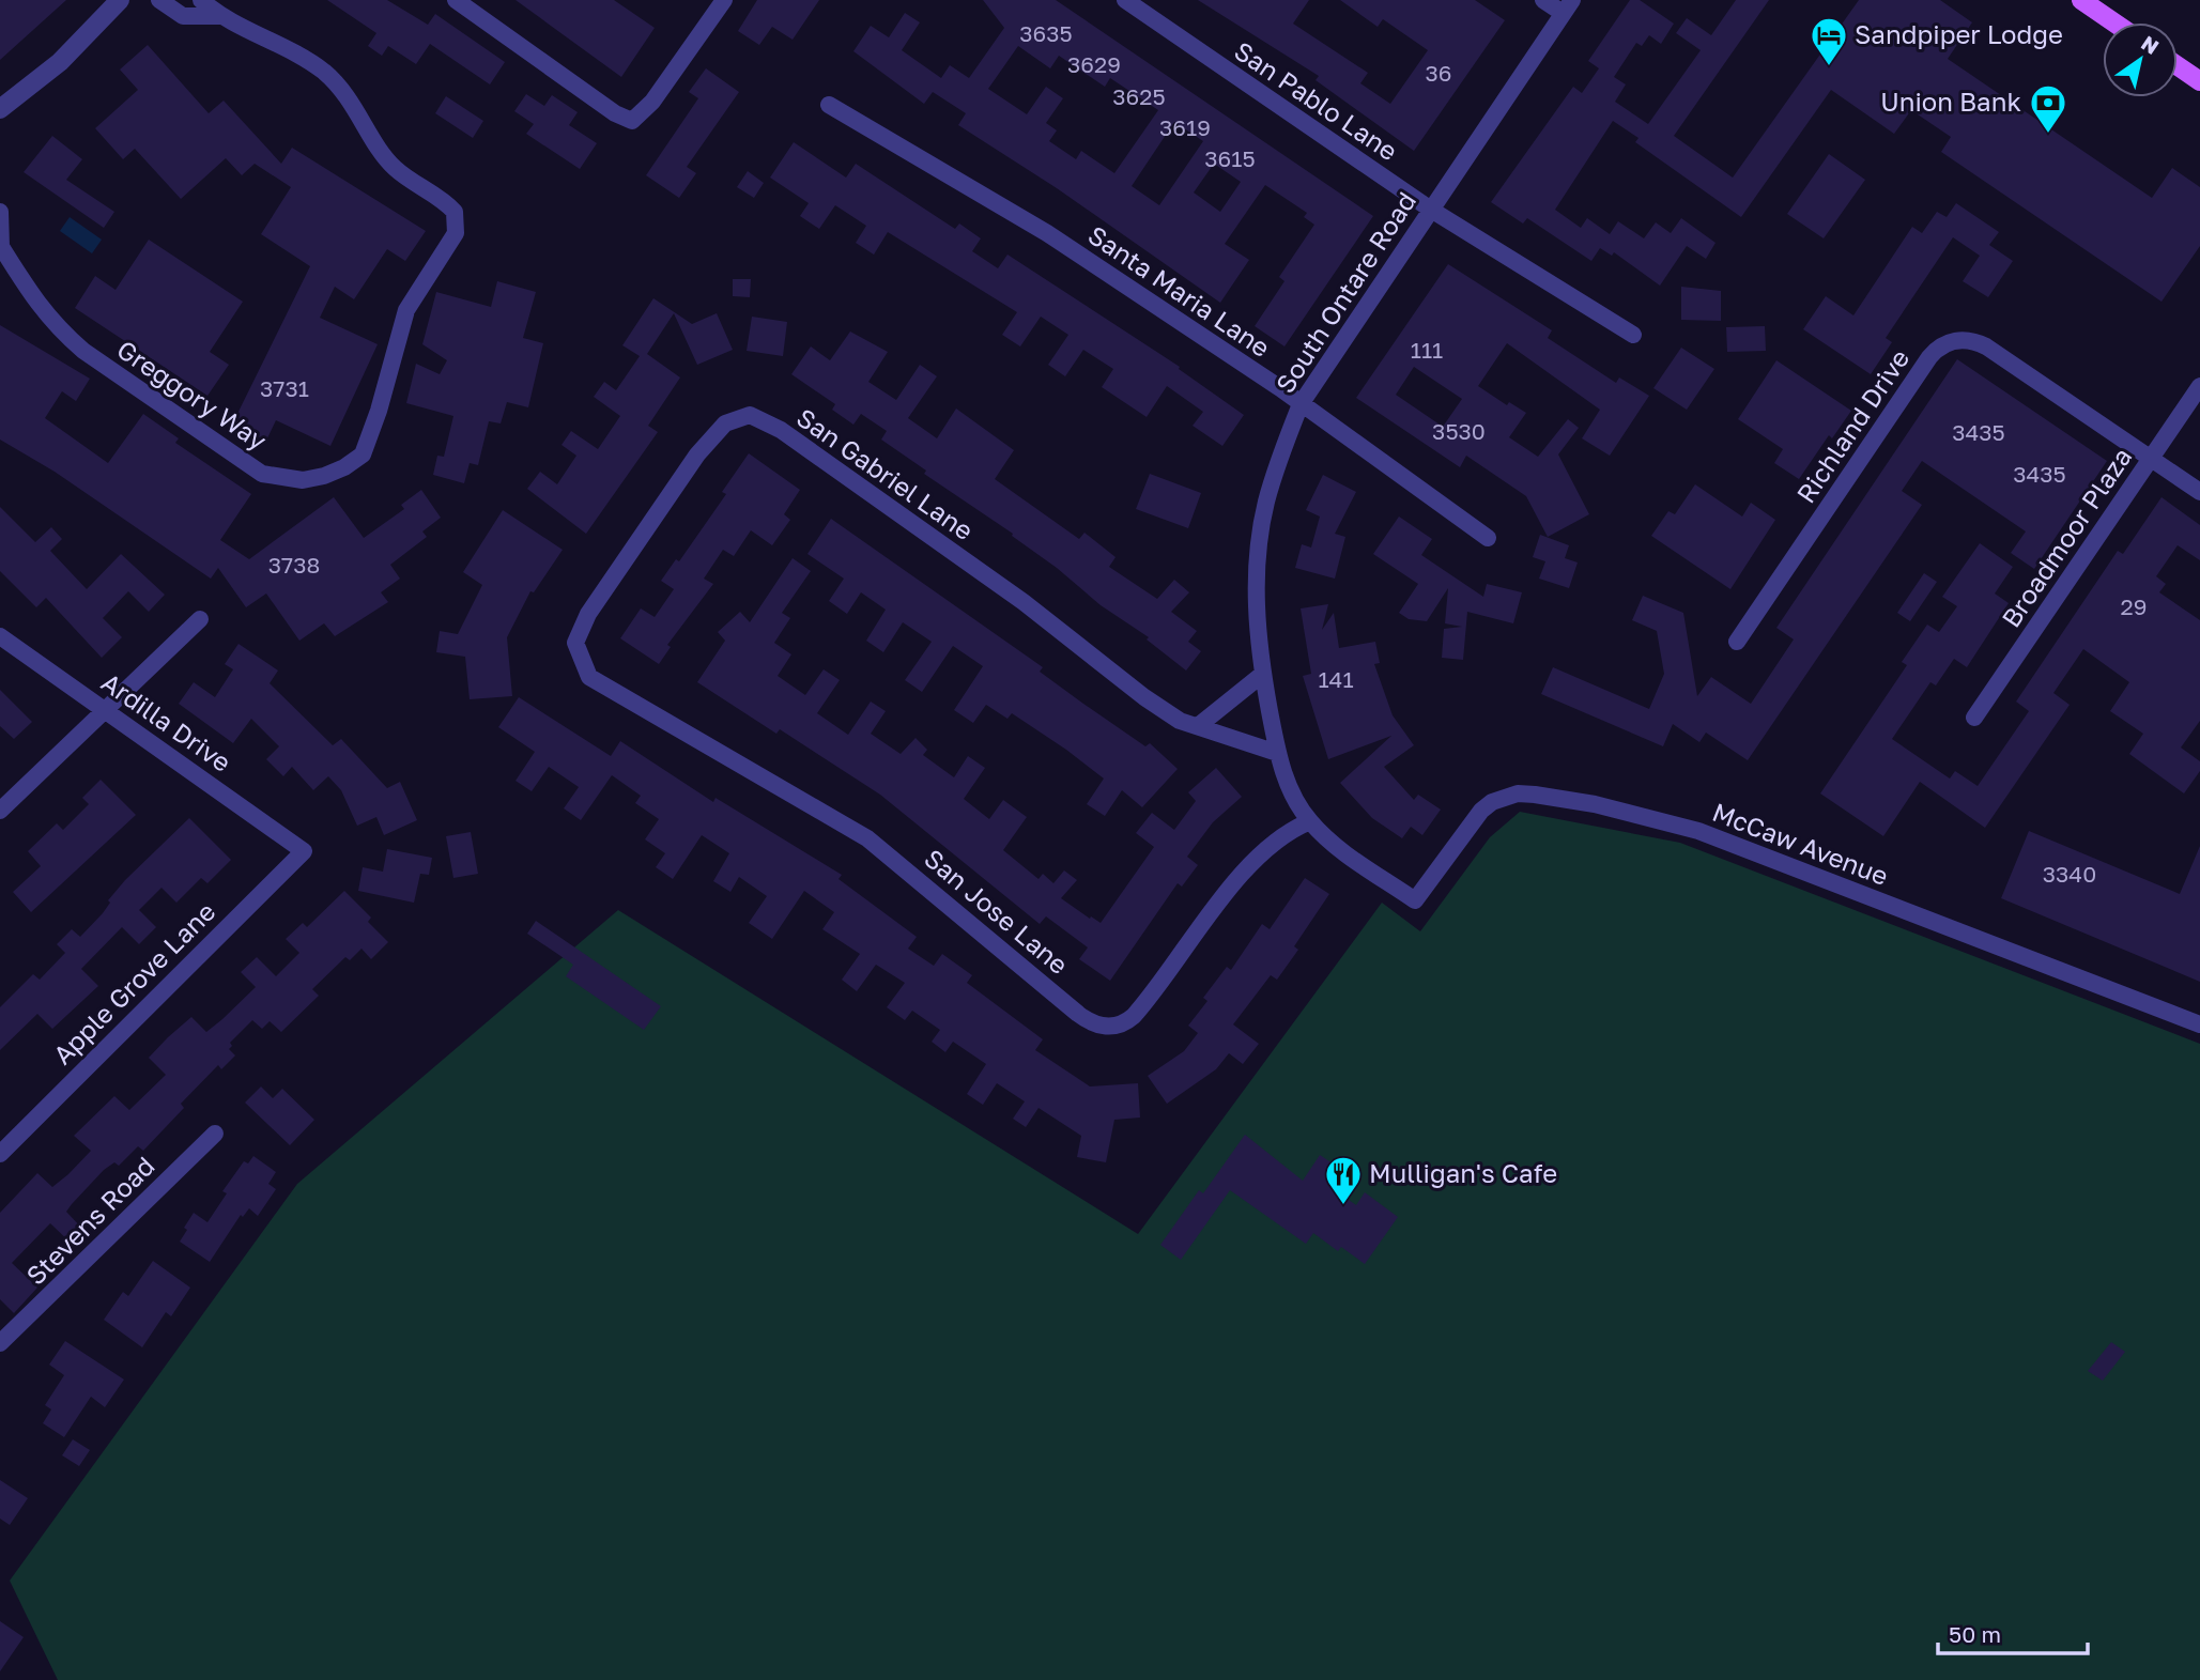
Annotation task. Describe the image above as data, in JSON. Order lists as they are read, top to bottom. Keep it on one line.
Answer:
{"streets":{"street":["San Pablo Lane","Santa Maria Lane","South Ontare Road","Greggory Way","Richland Drive","San Gabriel Lane","Broadmoor Plaza","Ardilla Drive","McCaw Avenue","San Jose Lane","Apple Grove Lane","Stevens Road"]},"crossings":[["San Pablo Lane","South Ontare Road"],["Santa Maria Lane","South Ontare Road"],["South Ontare Road","San Gabriel Lane"],["South Ontare Road","McCaw Avenue"],["South Ontare Road","San Jose Lane"],["Richland Drive","Broadmoor Plaza"],["San Gabriel Lane","San Jose Lane"],["Ardilla Drive","Apple Grove Lane"]],"places":{"hotel":["Sandpiper Lodge"],"bank":["Union Bank"],"restaurant":["Mulligan's Cafe"]},"house_numbers":["3635","3629","36","3625","3619","3615","111","3731","3530","3435","3435","3738","29","141","3340"],"scale_bar":"50 m","north":"top right"}
